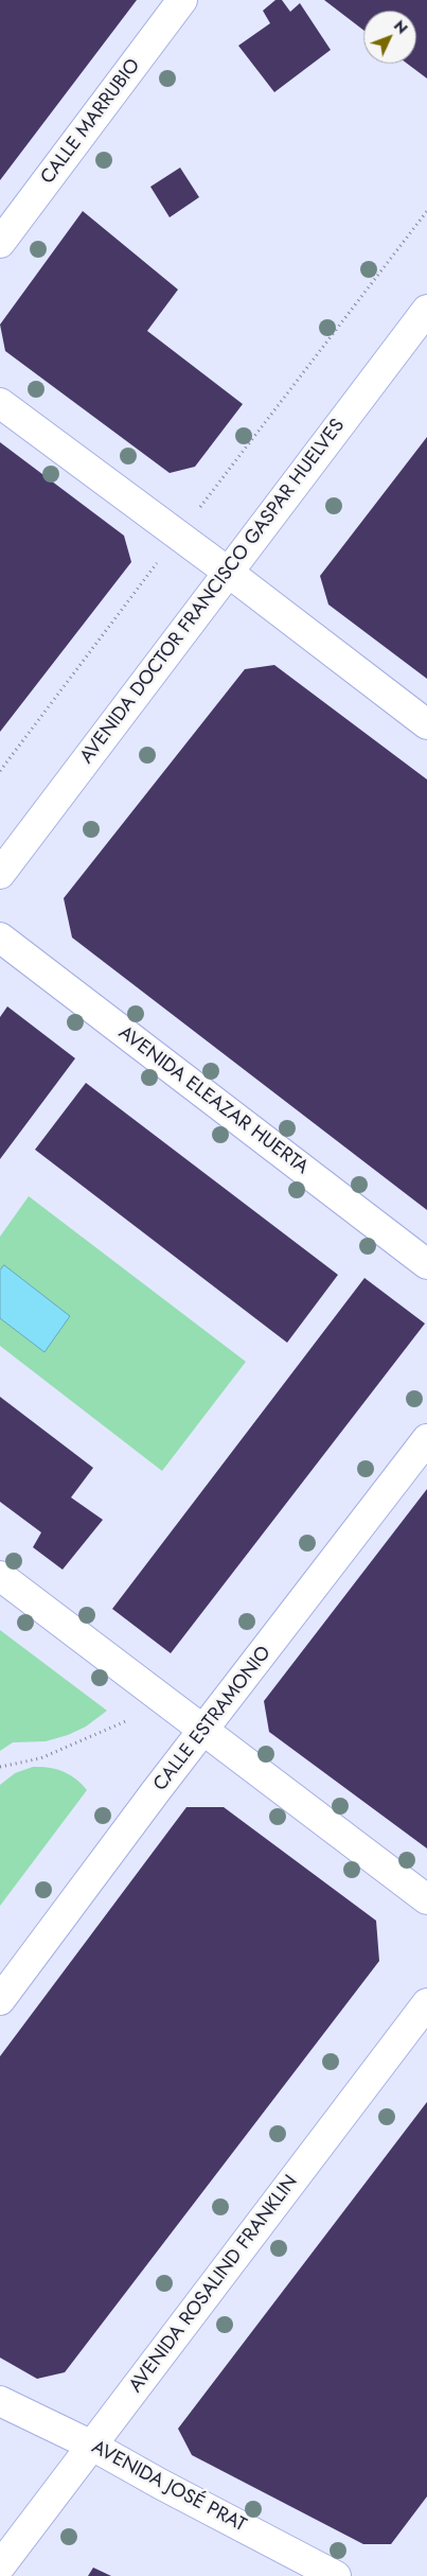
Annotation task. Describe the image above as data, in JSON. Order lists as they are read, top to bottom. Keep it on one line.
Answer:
{"streets":{"street":["CALLE MARRUBIO","AVENIDA DOCTOR FRANCISCO GASPAR HUELVES","AVENIDA ELEAZAR HUERTA","CALLE ESTRAMONIO","AVENIDA ROSALIND FRANKLIN","AVENIDA JOSÉ PRAT"]},"crossings":[["AVENIDA ROSALIND FRANKLIN","AVENIDA JOSÉ PRAT"]],"north":"top right"}
